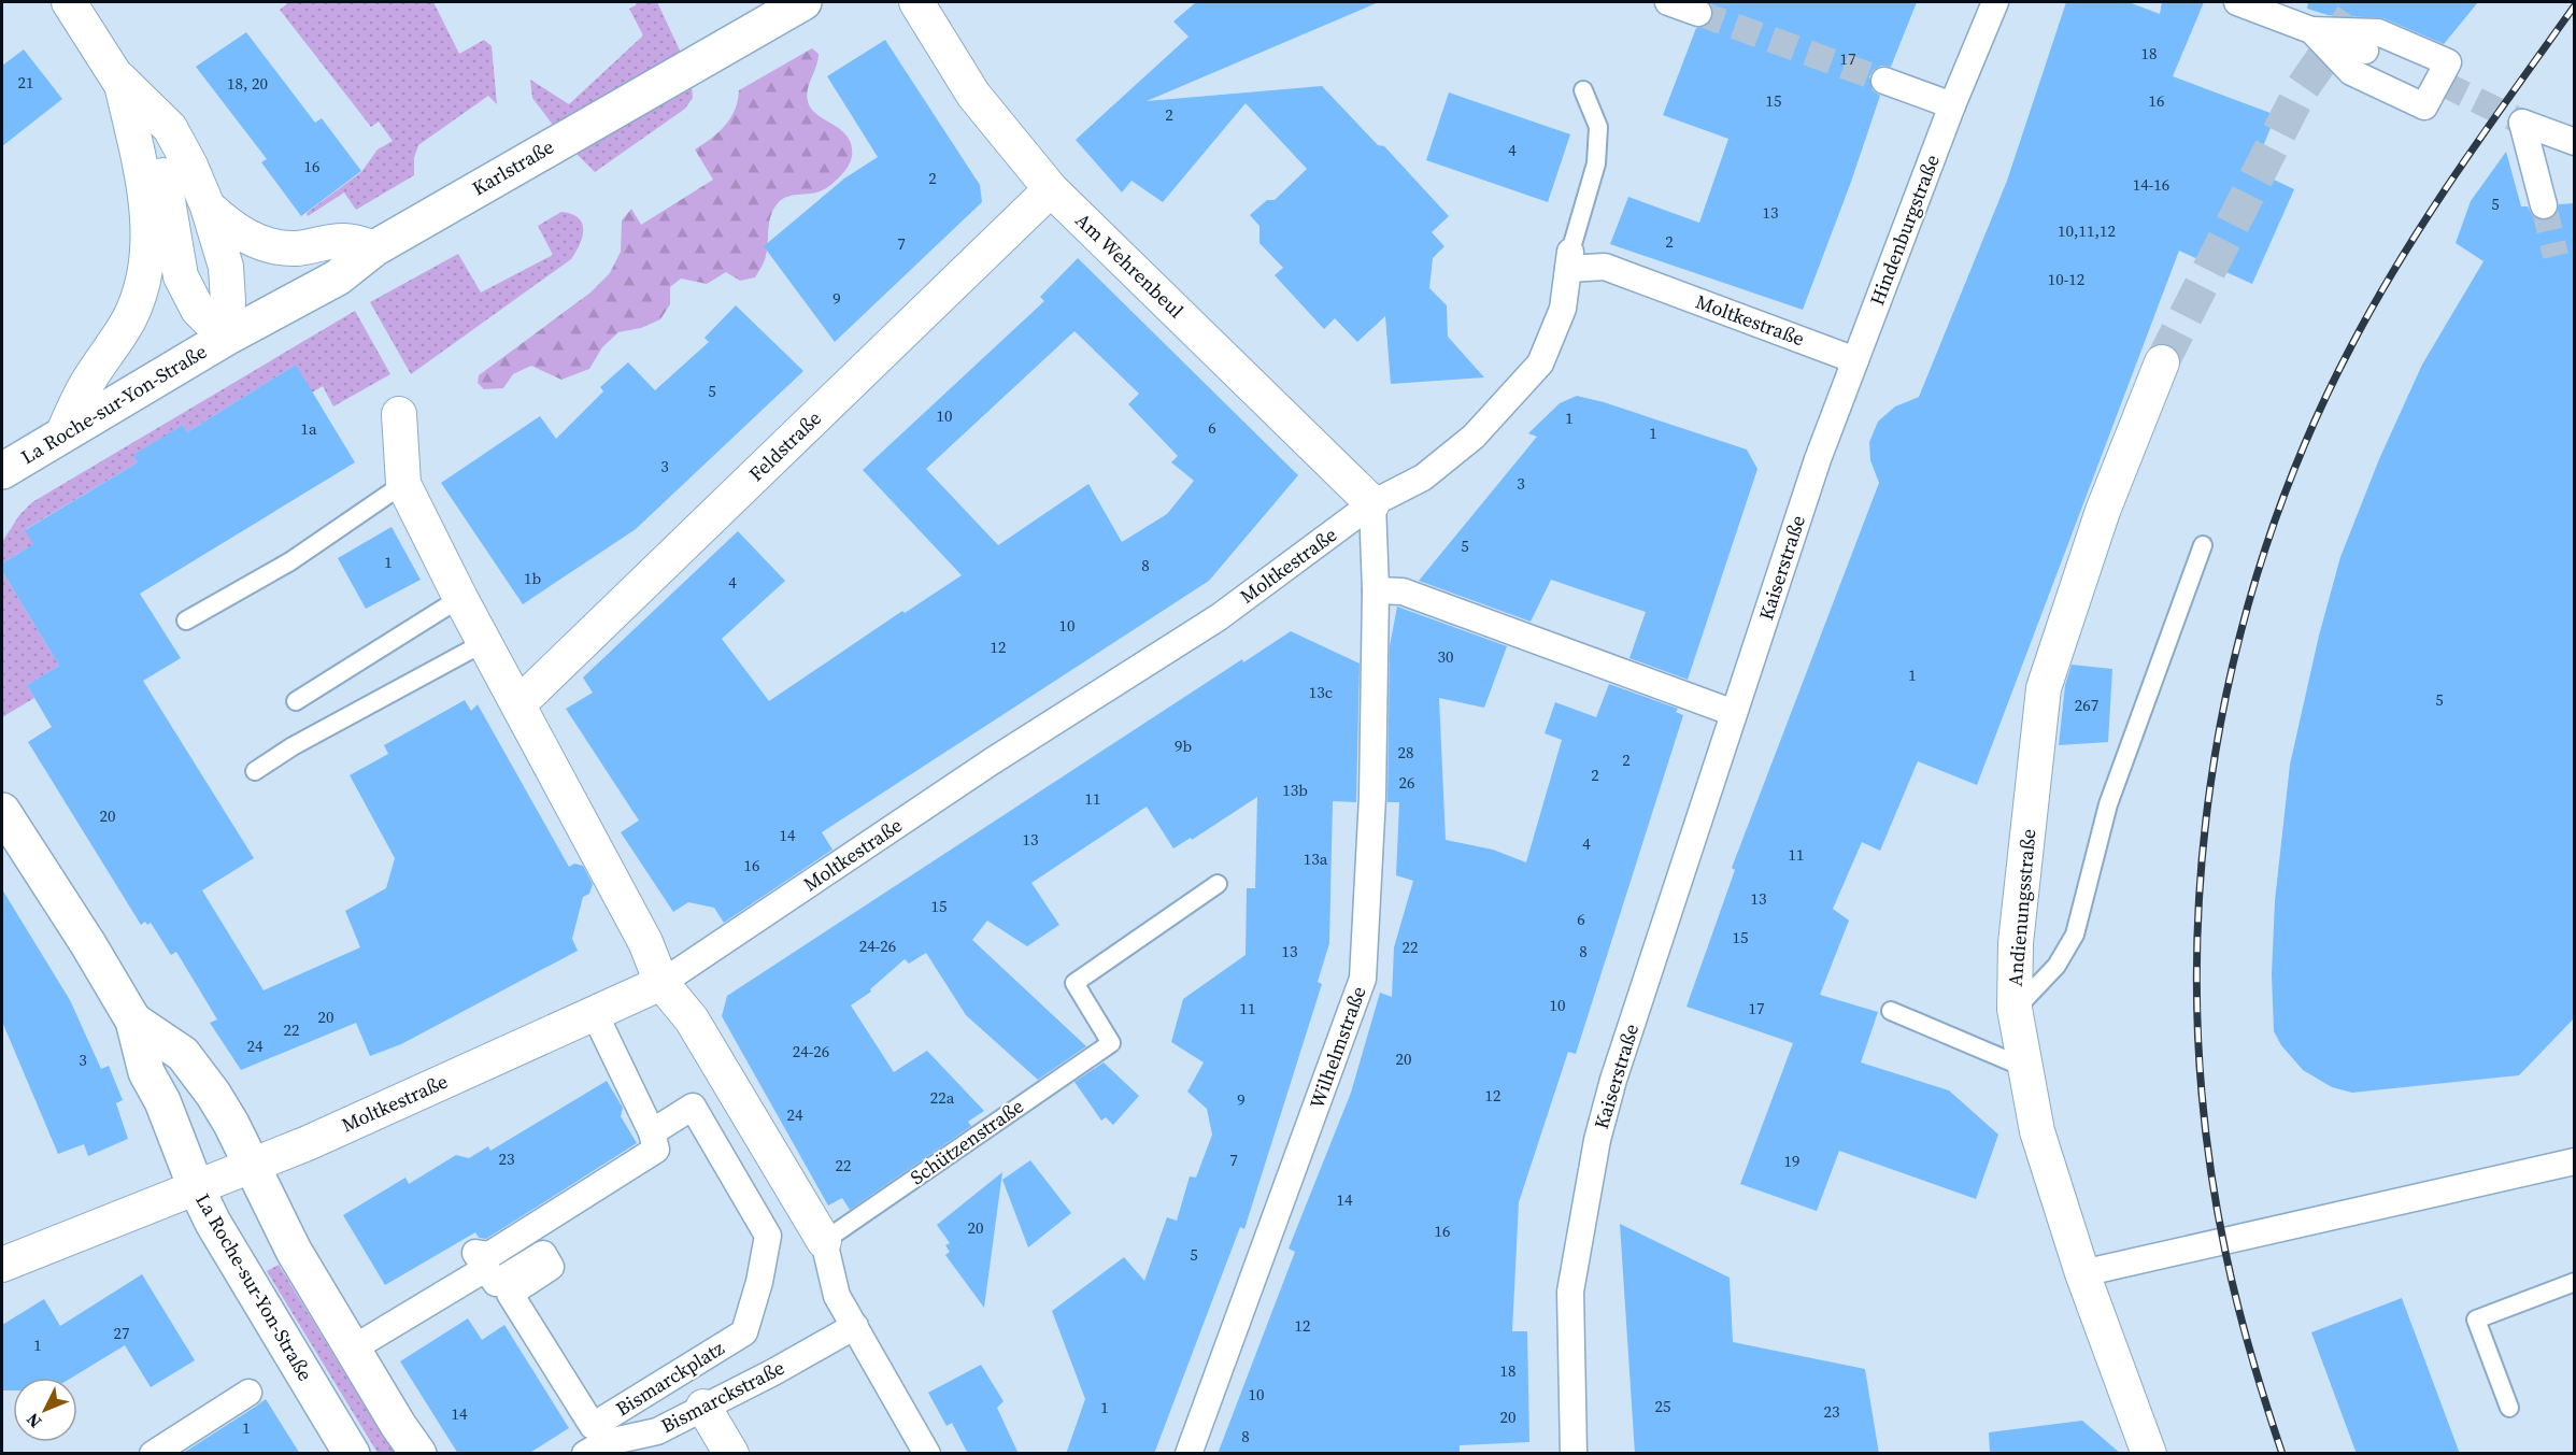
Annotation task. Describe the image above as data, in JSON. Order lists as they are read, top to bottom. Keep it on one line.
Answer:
{"streets":{"street":["Karlstraße","Hindenburgstraße","Am Wehrenbeul","Moltkestraße","La Roche-sur-Yon-Straße","Feldstraße","Kaiserstraße","Andienungsstraße","Wilhelmstraße","Bismarckplatz","Bismarckstraße"],"lane":["Schützenstraße"]},"crossings":[["Karlstraße","La Roche-sur-Yon-Straße"],["Hindenburgstraße","Moltkestraße"],["Hindenburgstraße","Kaiserstraße"],["Am Wehrenbeul","Moltkestraße"],["Am Wehrenbeul","Feldstraße"],["Am Wehrenbeul","Wilhelmstraße"],["Moltkestraße","La Roche-sur-Yon-Straße"],["Moltkestraße","Wilhelmstraße"]],"house_numbers":["18","17","21","18, 20","15","16","2","4","16","2","14-16","5","13","10,11,12","2","7","10-12","9","5","10","1","6","1a","1","3","3","5","1","8","1b","4","10","12","30","1","13c","5","267","9b","28","2","2","26","13b","11","20","14","13","4","11","13a","16","13","15","6","15","24-26","22","13","8","10","11","17","20","22","24","24-26","20","3","12","22a","9","24","23","7","19","22","14","20","16","5","12","27","1","18","10","25","1","23","14","20","1","8"],"north":"bottom left"}
